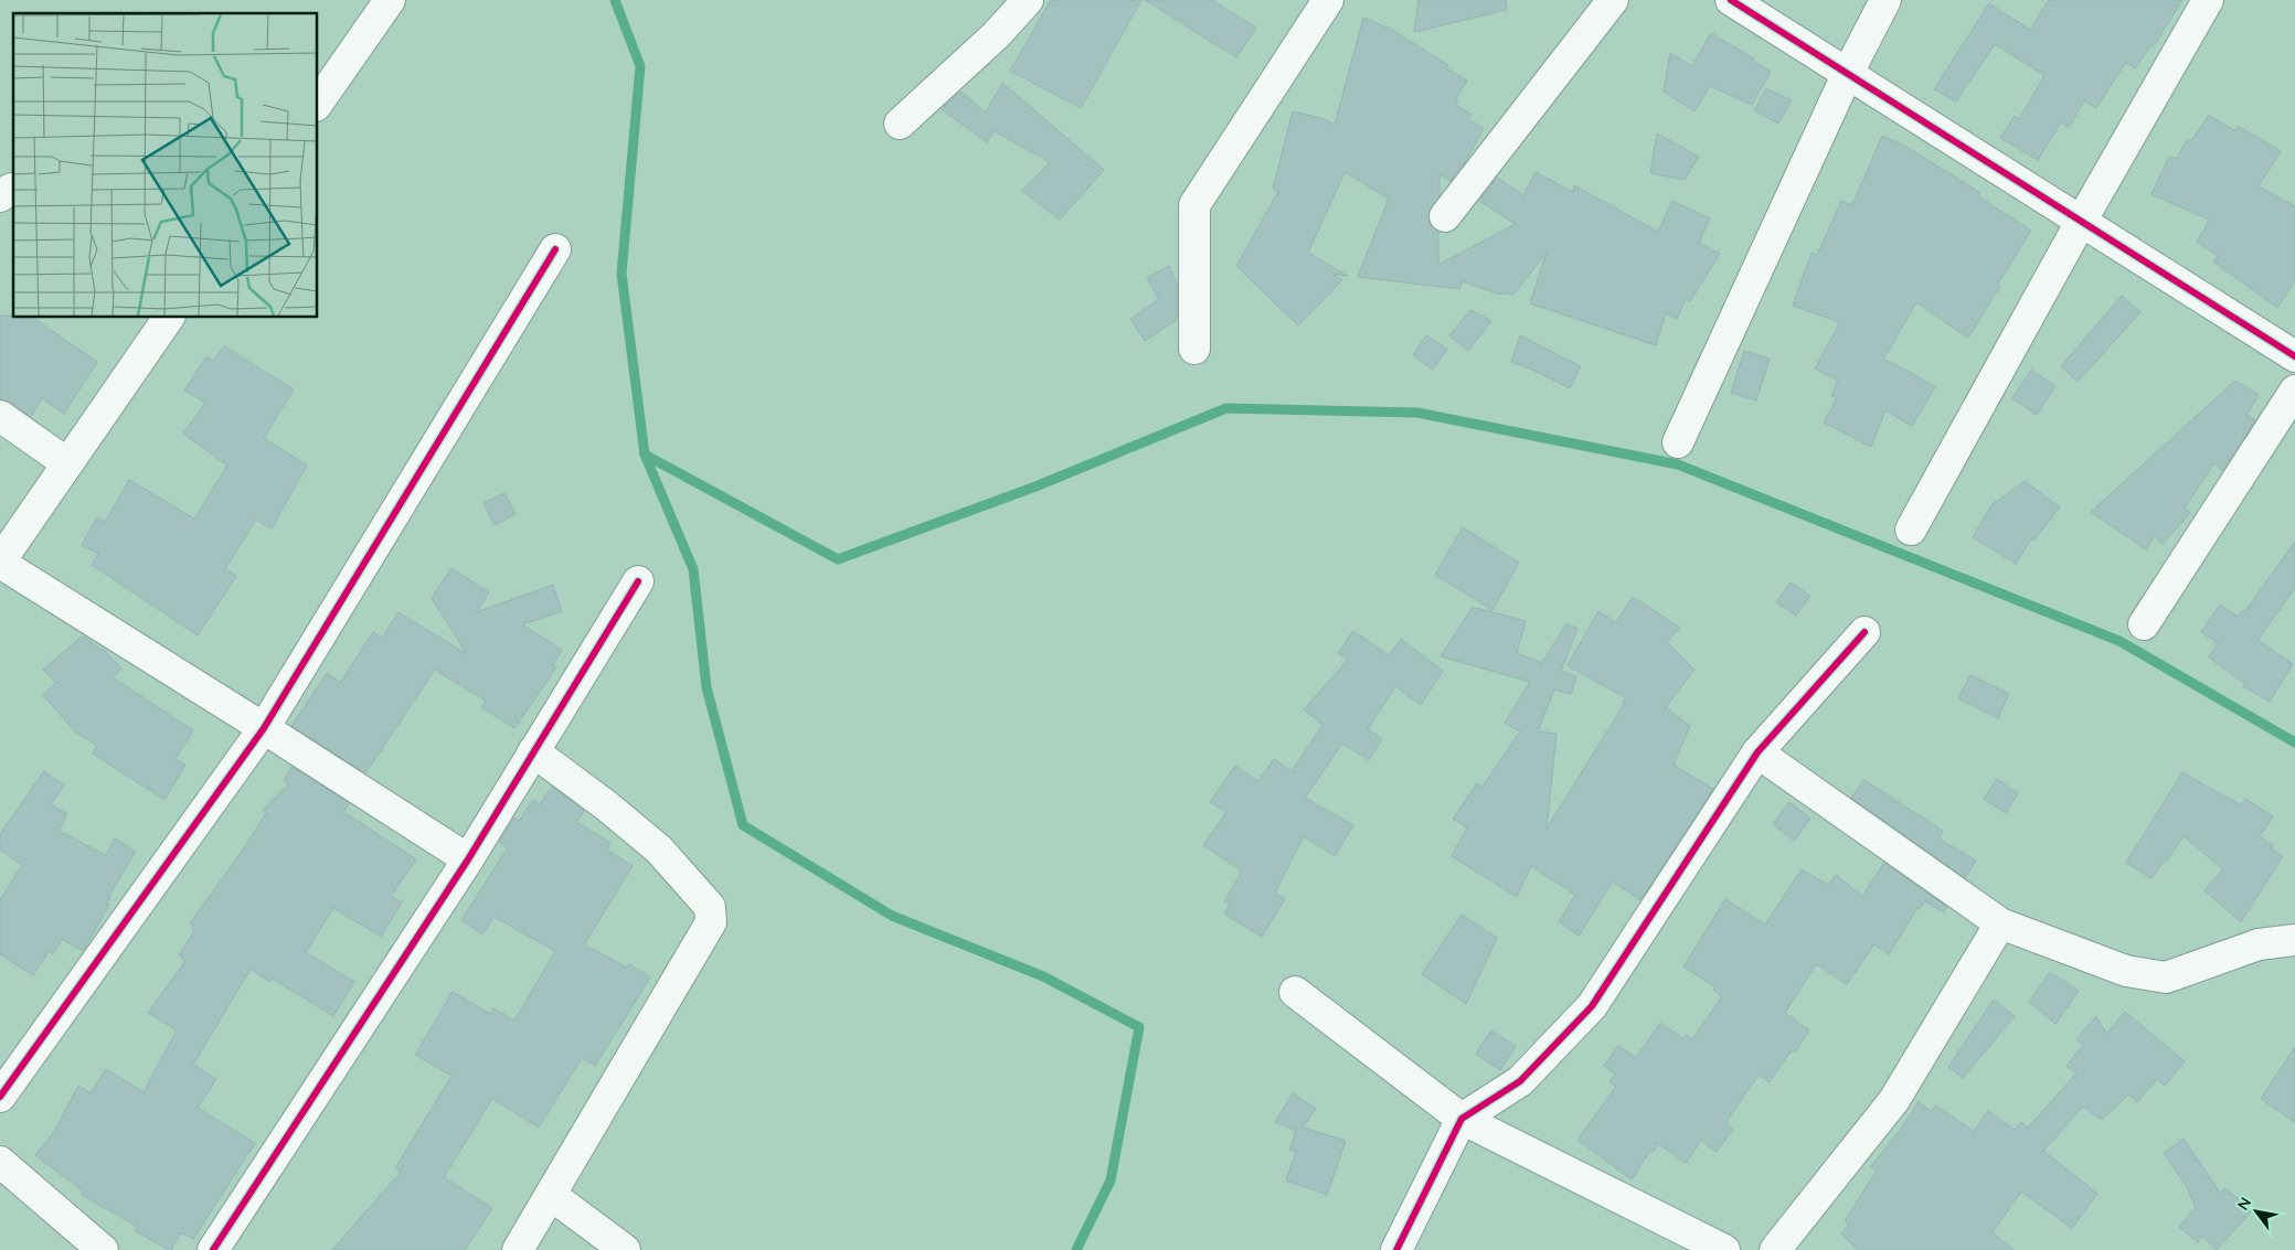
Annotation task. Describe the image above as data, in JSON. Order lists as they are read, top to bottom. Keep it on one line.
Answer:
{"north":"top left"}
